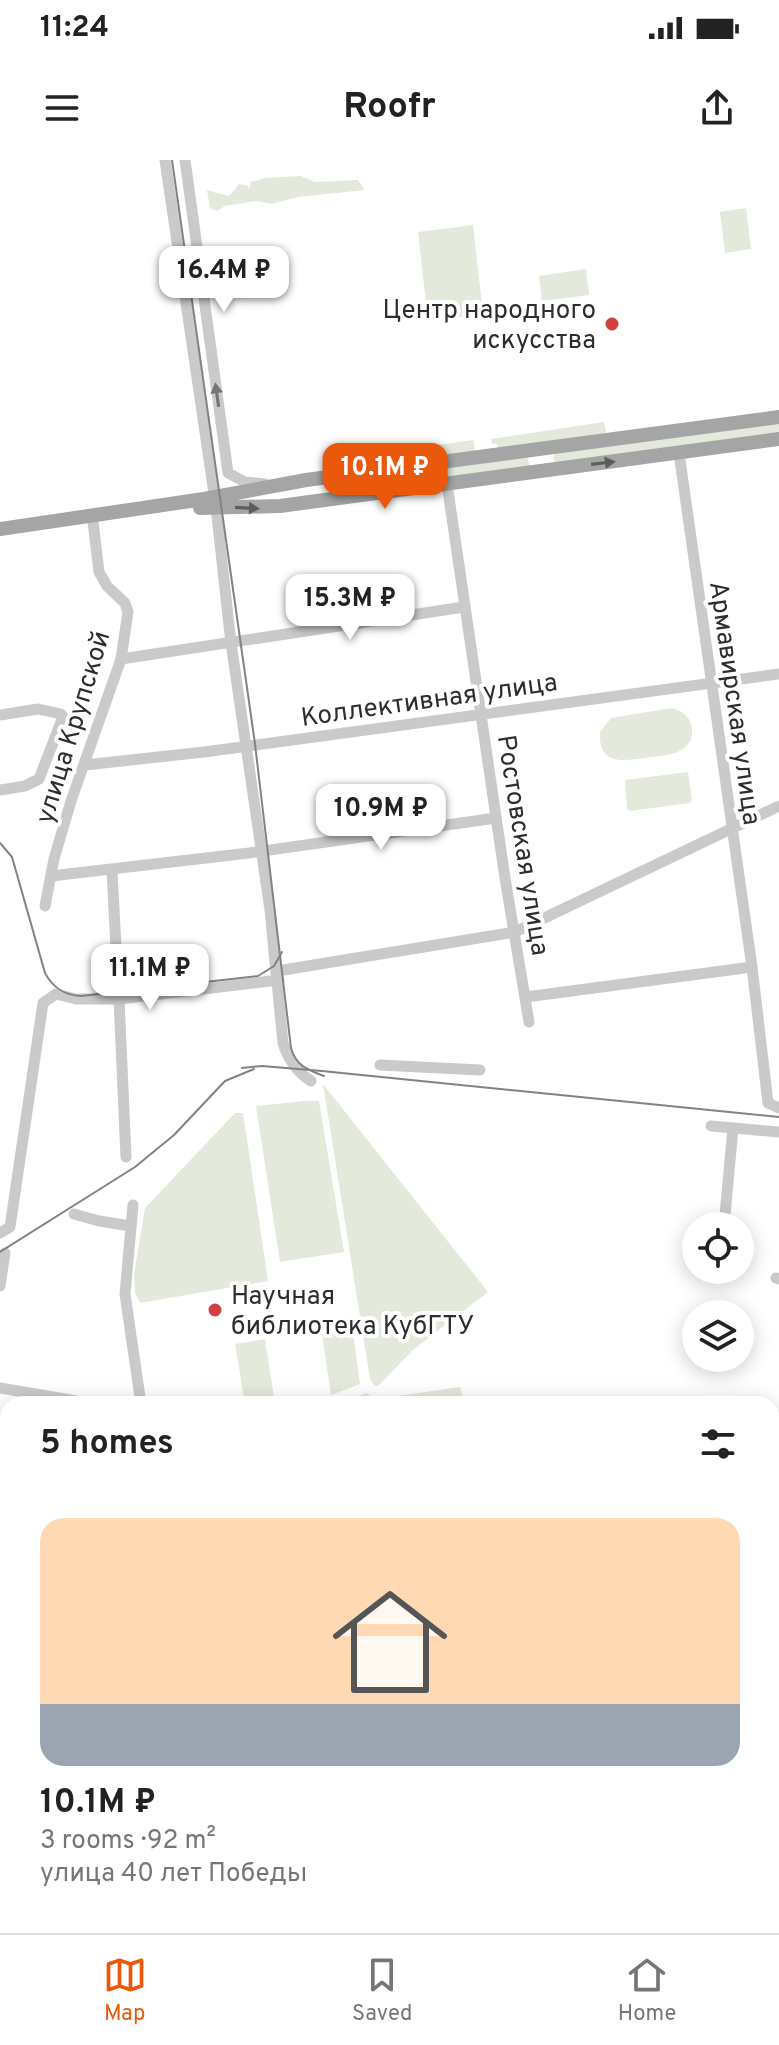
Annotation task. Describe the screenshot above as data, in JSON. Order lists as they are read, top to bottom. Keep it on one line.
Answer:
{"streets":{"street":["Коллективная улица","Армавирская улица","улица Крупской","Ростовская улица"]},"crossings":[["Коллективная улица","Армавирская улица"],["Коллективная улица","улица Крупской"],["Коллективная улица","Ростовская улица"]],"places":["Центр народного искусства","Научная библиотека КубГТУ"],"page":{"status":"11:24","header":"Roofr","price":["16.4M ₽","10.1M ₽","15.3M ₽","10.9M ₽","11.1M ₽"],"heading":"5 homes","list":[{"name":"10.1M ₽","note":"3 rooms · 92 m² · улица 40 лет Победы"}],"tabs":["Map","Saved","Home"]}}
